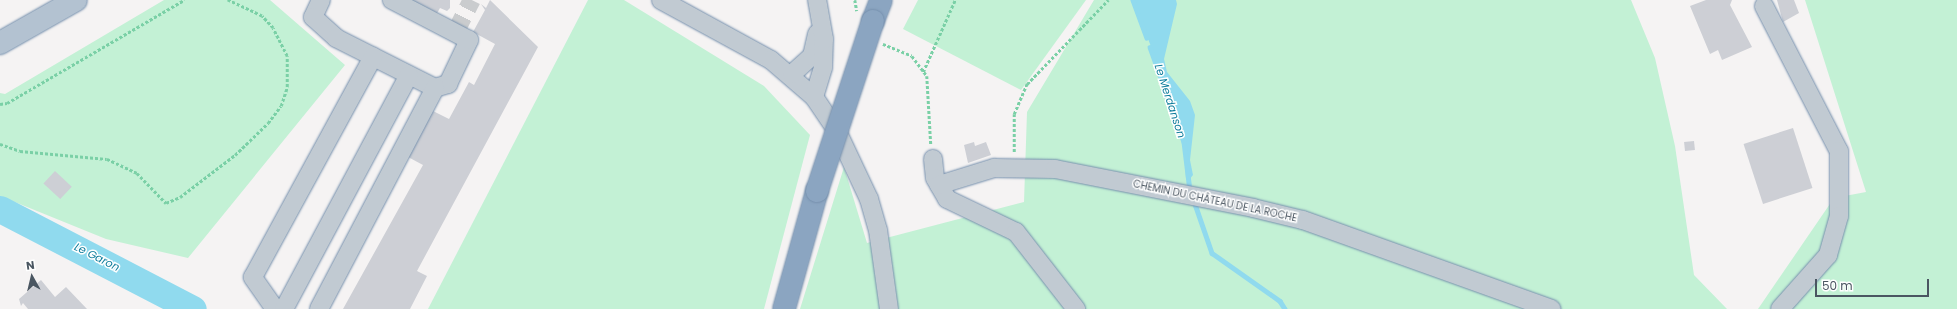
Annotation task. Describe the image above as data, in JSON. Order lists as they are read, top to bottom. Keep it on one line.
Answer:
{"streets":{"street":["CHEMIN DU CHÂTEAU DE LA ROCHE"]},"water":["Le Merdanson","Le Garon"],"scale_bar":"50 m","north":"top"}
